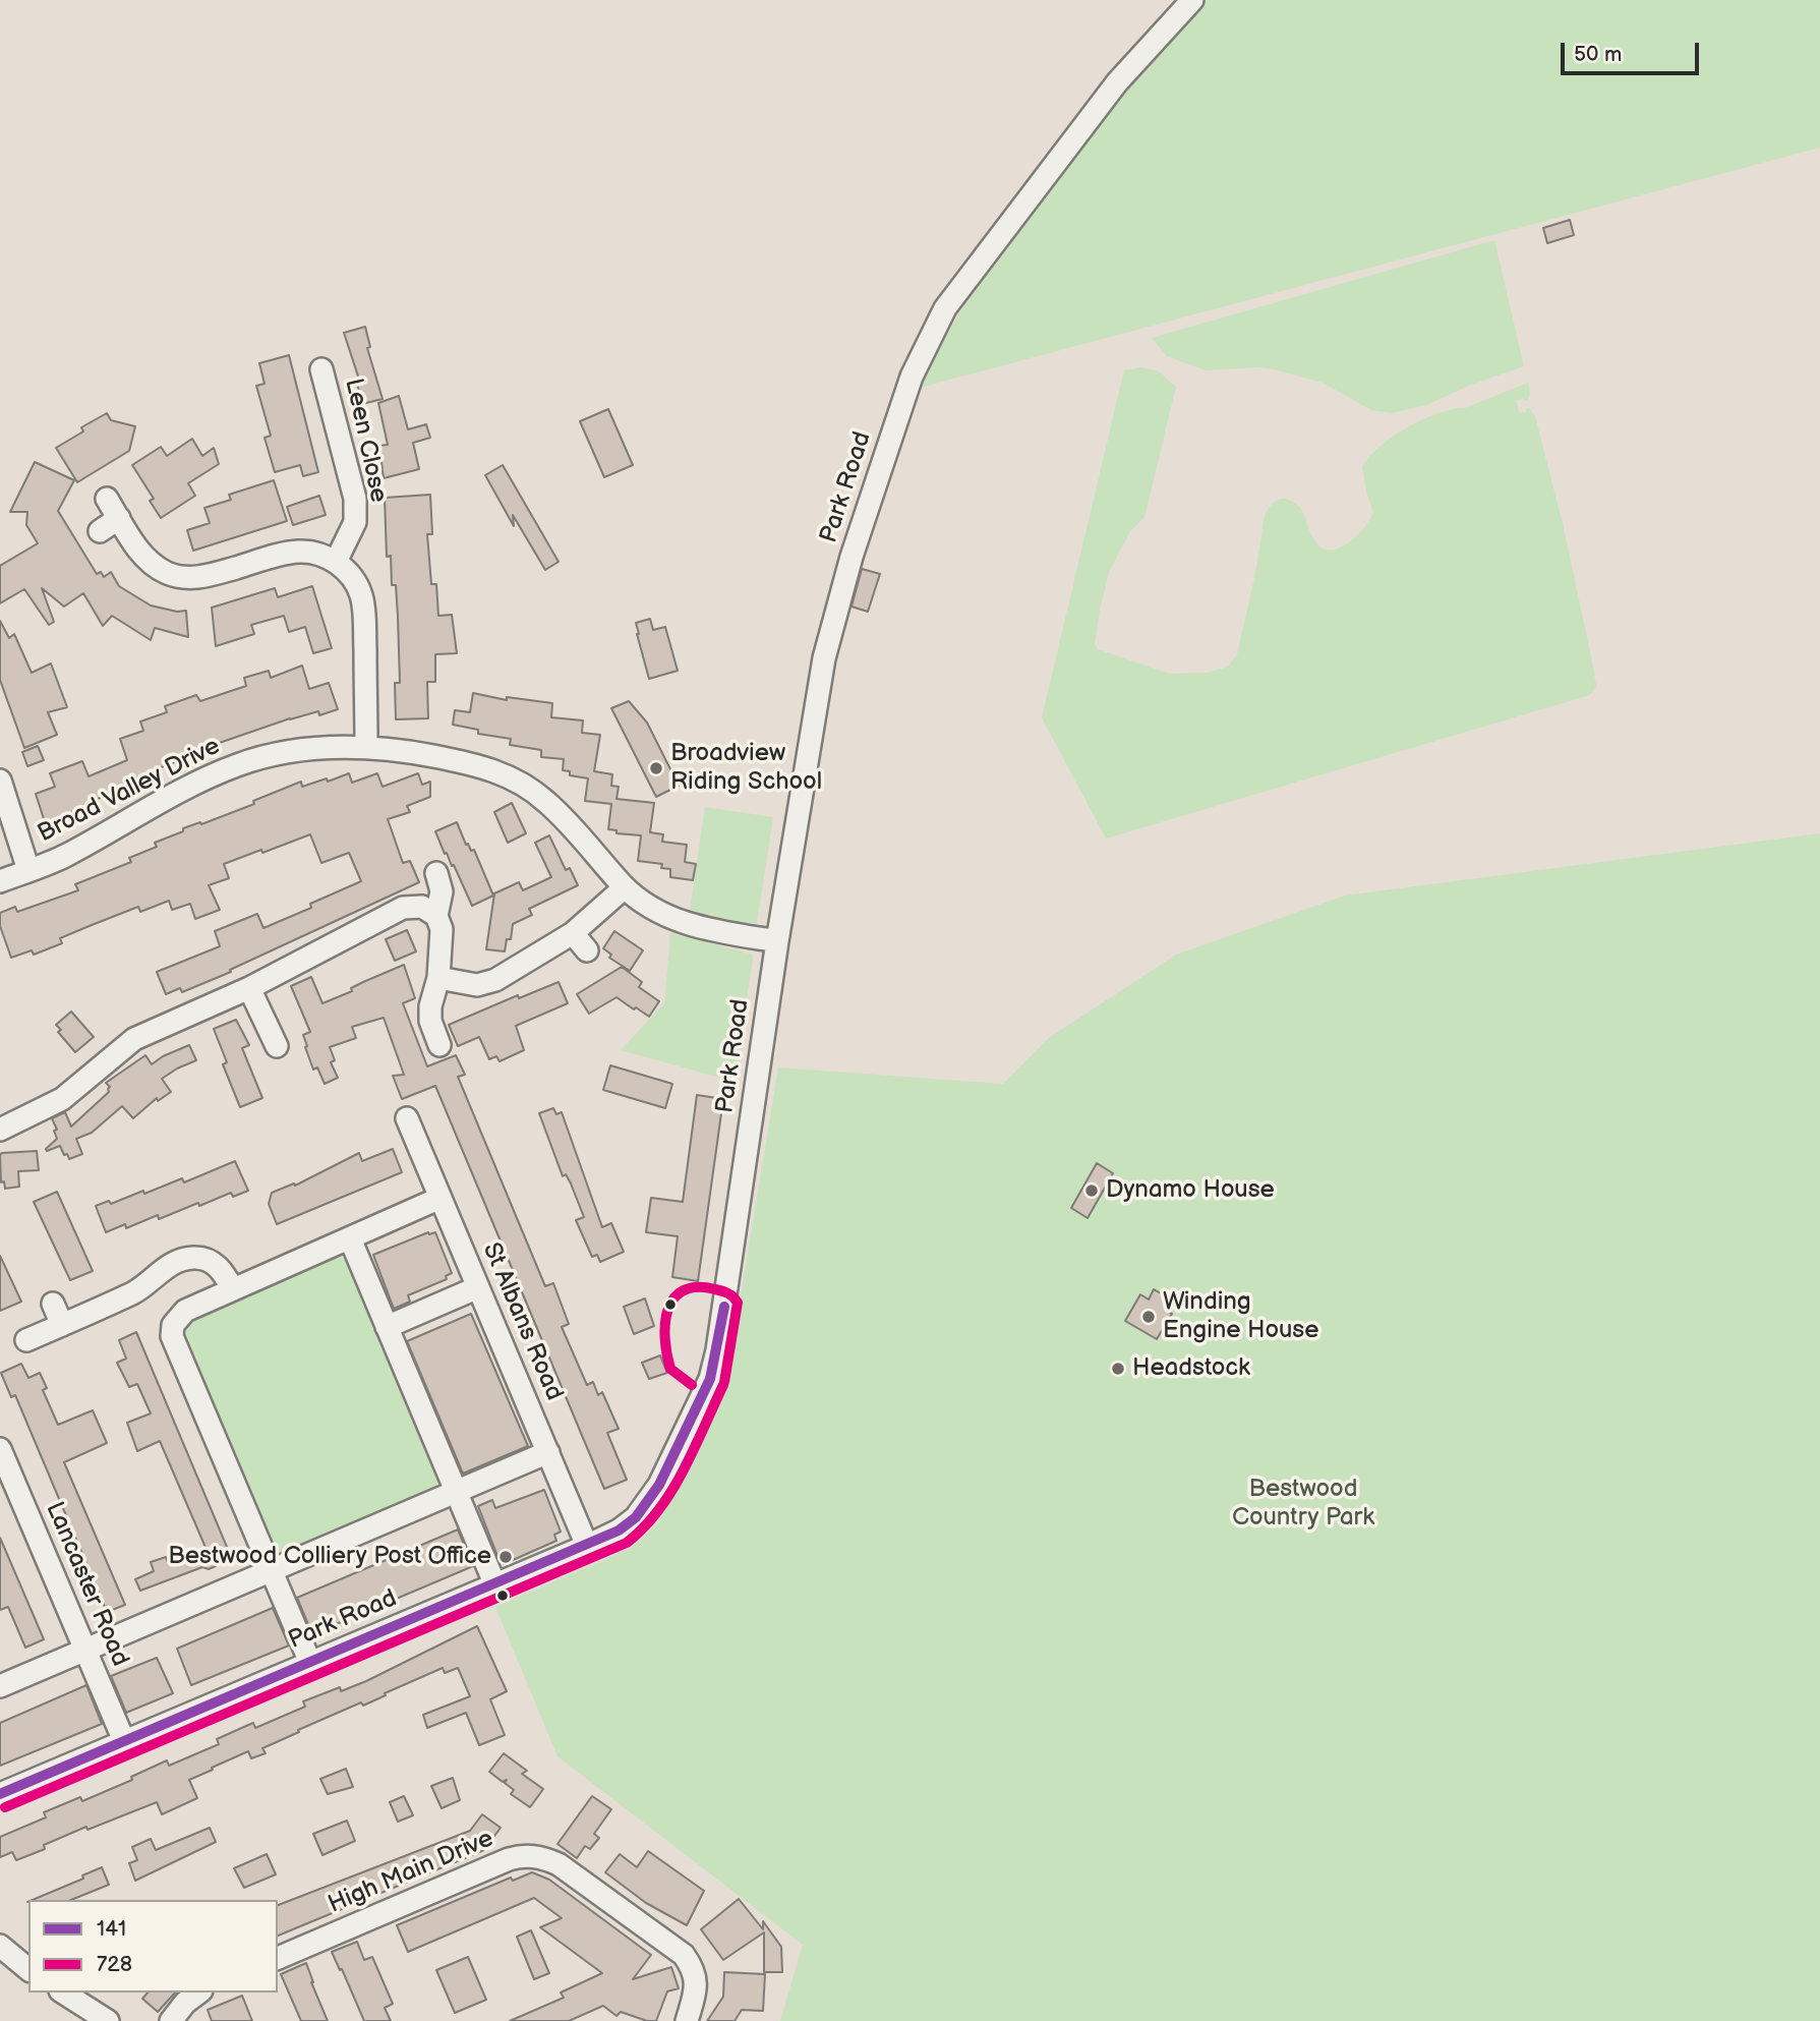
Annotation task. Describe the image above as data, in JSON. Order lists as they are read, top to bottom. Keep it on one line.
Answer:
{"streets":{"street":["Leen Close","Park Road","Broad Valley Drive","St Albans Road","Lancaster Road","High Main Drive"]},"crossings":[["Park Road","Broad Valley Drive"],["Park Road","St Albans Road"],["Park Road","Lancaster Road"]],"parks":["Bestwood Country Park"],"places":["Broadview Riding School","Dynamo House","Winding Engine House","Headstock","Bestwood Colliery Post Office"],"lines":["transit line 728","transit line 141"],"legend":["141","728"],"scale_bar":"50 m"}
